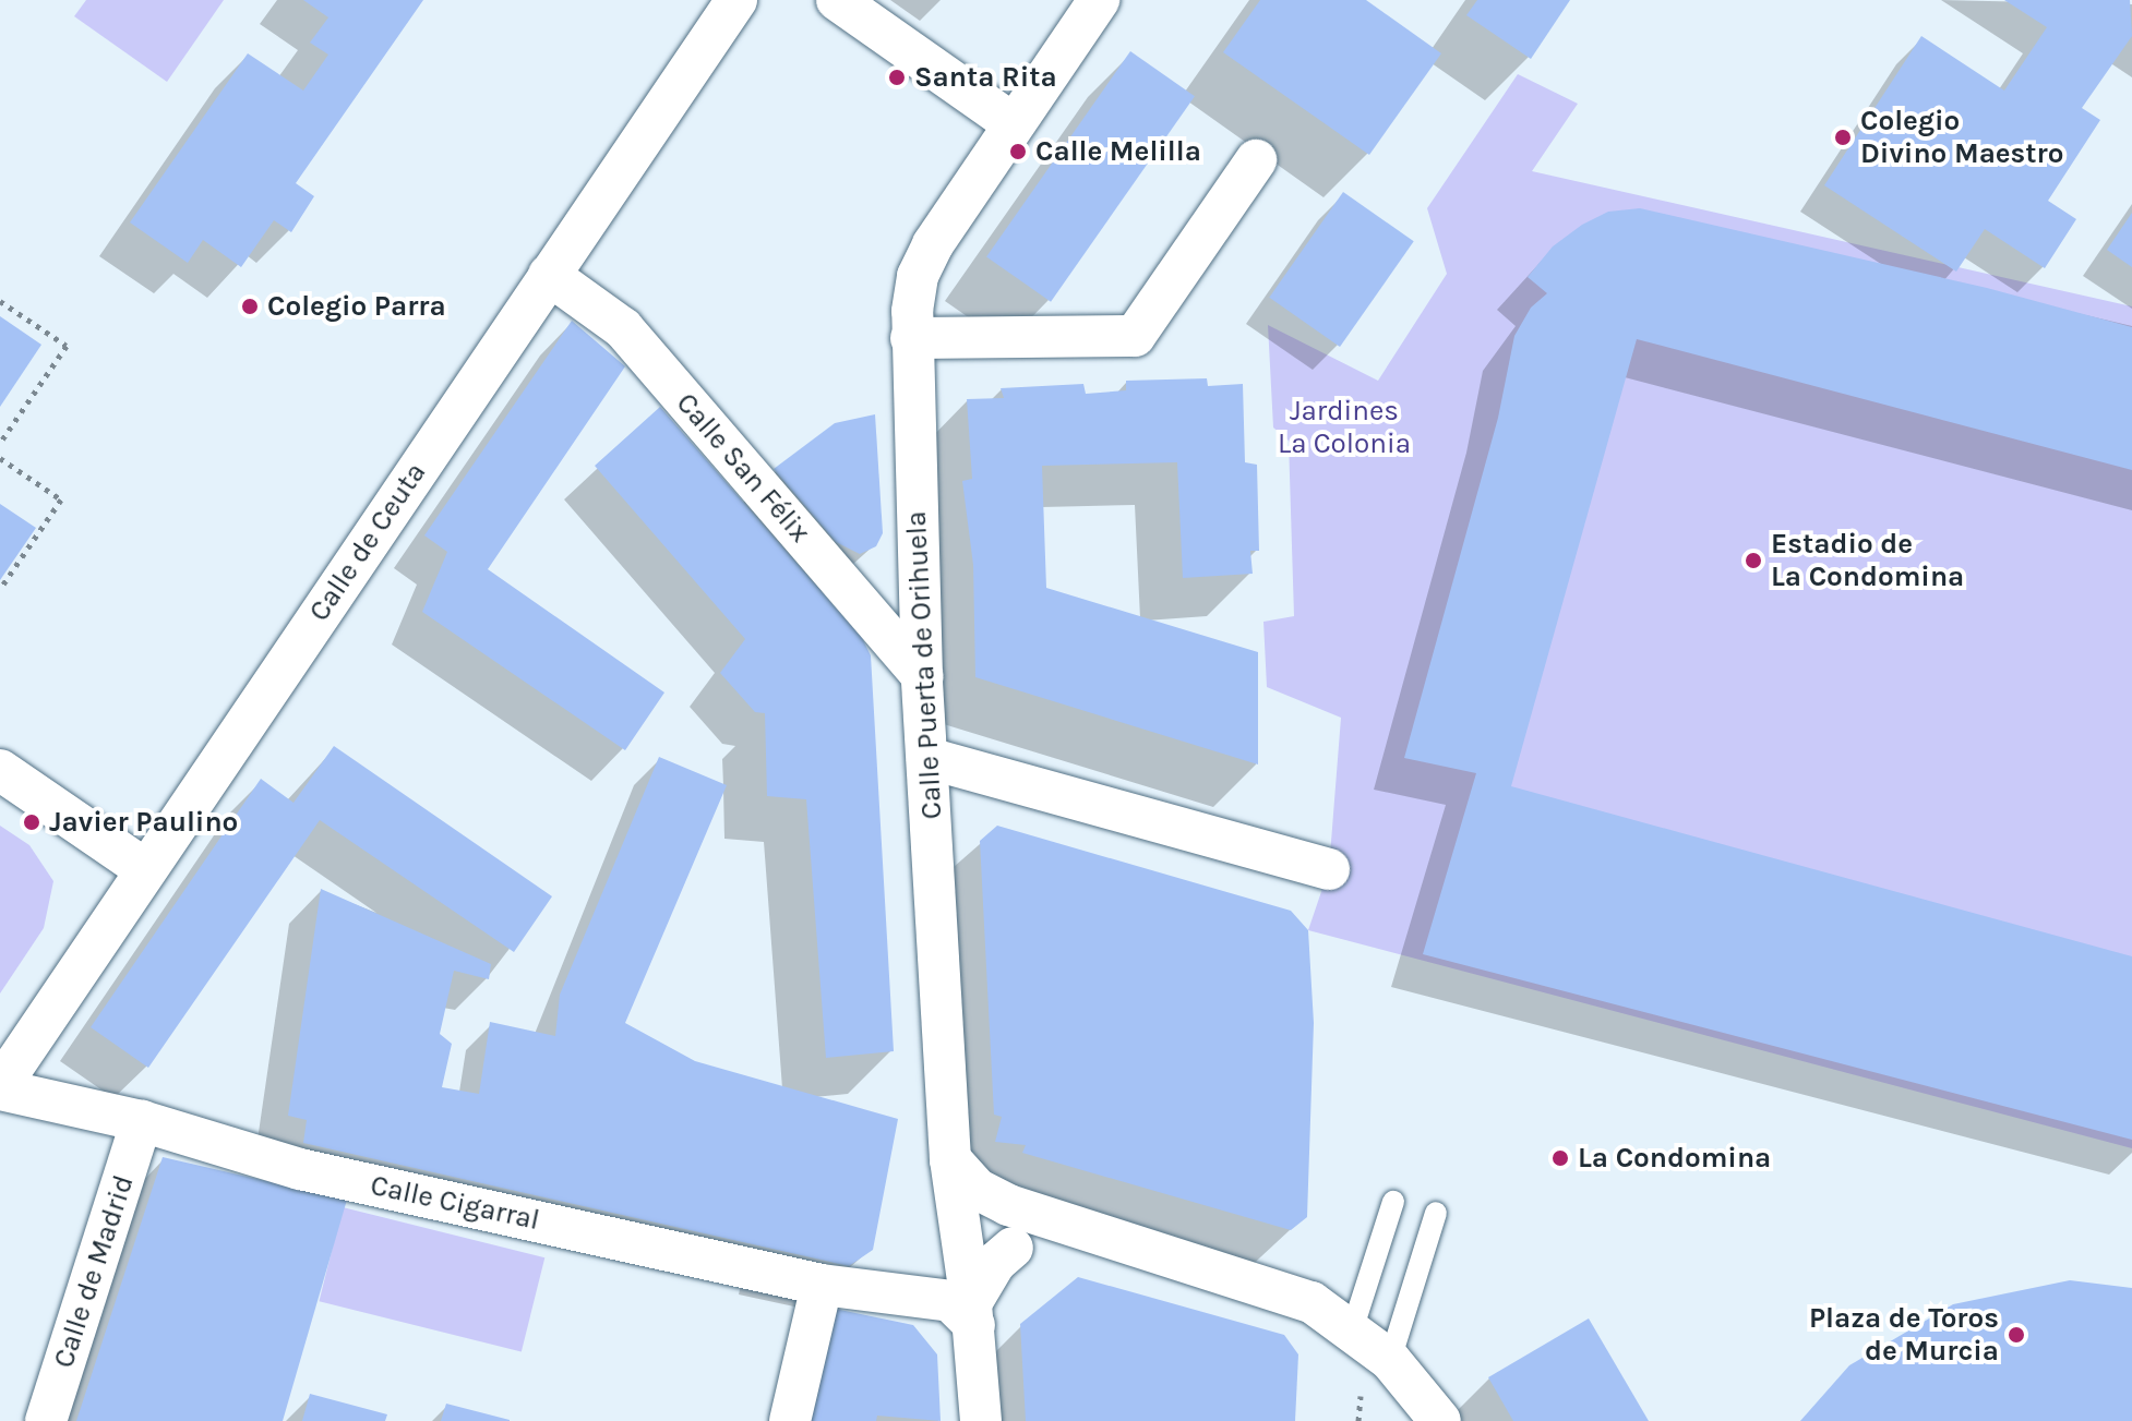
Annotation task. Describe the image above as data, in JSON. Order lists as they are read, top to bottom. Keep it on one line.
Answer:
{"streets":{"street":["Calle San Félix","Calle de Ceuta","Calle Puerta de Orihuela","Calle Cigarral","Calle de Madrid"]},"crossings":[["Calle San Félix","Calle de Ceuta"],["Calle San Félix","Calle Puerta de Orihuela"],["Calle de Ceuta","Calle Cigarral"],["Calle Puerta de Orihuela","Calle Cigarral"],["Calle Cigarral","Calle de Madrid"]],"parks":["Jardines La Colonia"],"places":["Santa Rita","Colegio Divino Maestro","Calle Melilla","Colegio Parra","Estadio de La Condomina","Javier Paulino","La Condomina","Plaza de Toros de Murcia"]}
